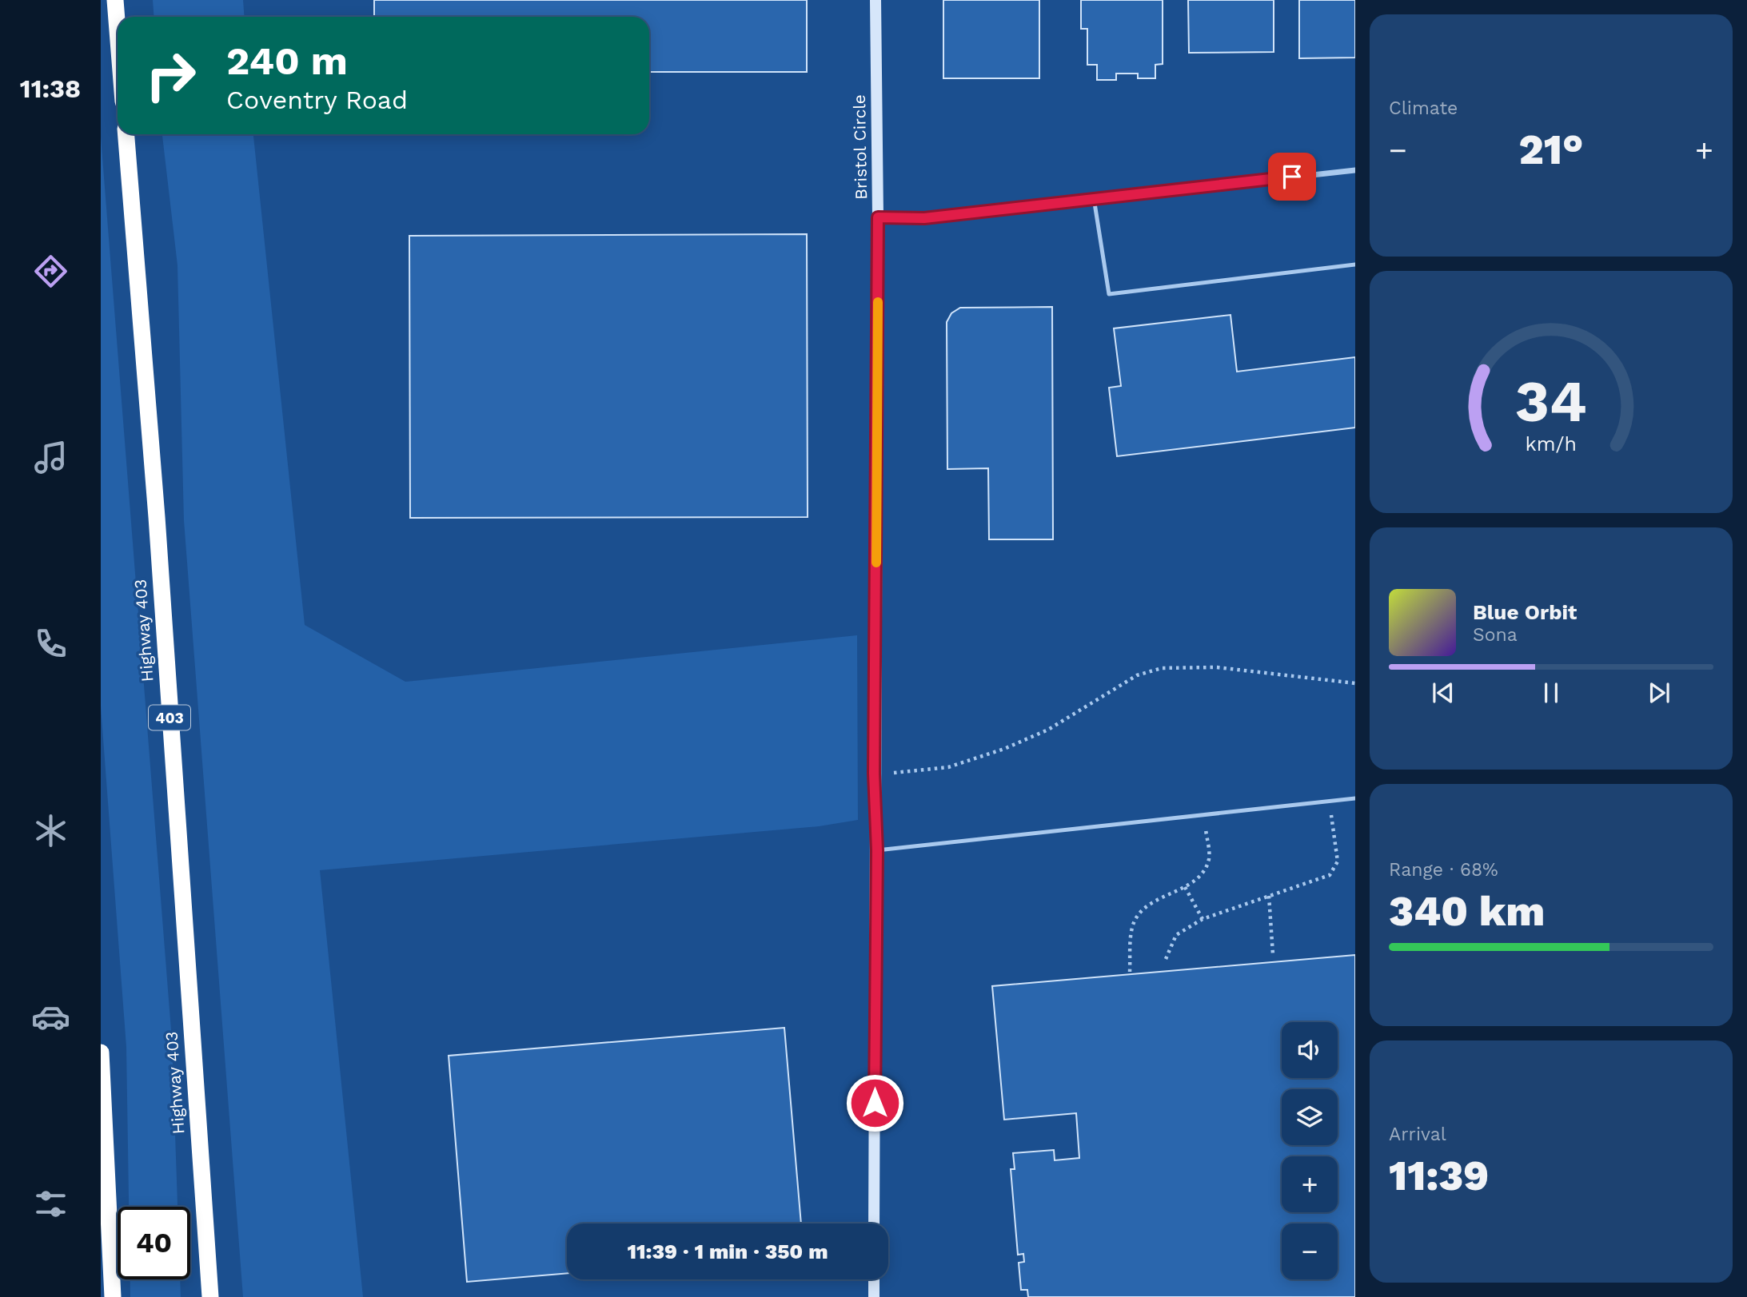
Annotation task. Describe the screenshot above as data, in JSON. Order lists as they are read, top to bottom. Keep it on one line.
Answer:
{"streets":{"highway":["Highway 403","403"],"street":["Bristol Circle"]},"page":{"tabs":"11:38","tile":["Climate",["Range · 68%","340 km"],["Arrival","11:39"]],"turn":["240 m","Coventry Road"],"heat":["−","21°","+"],"song":["Blue Orbit","Sona"],"map_buttons":["+","−"],"limit":"40","trip":"11:39 · 1 min · 350 m","gauge":["34","km/h"]}}
